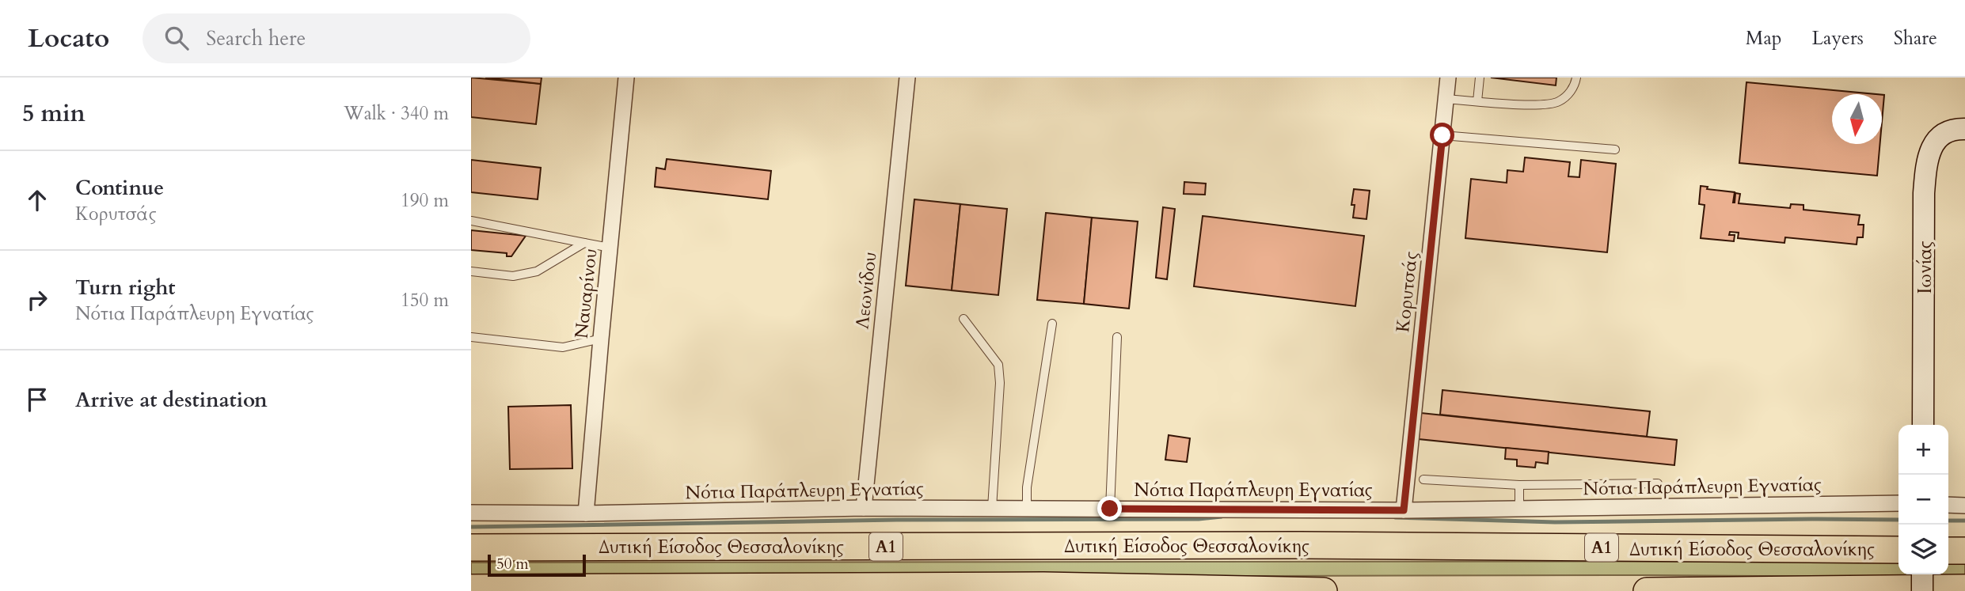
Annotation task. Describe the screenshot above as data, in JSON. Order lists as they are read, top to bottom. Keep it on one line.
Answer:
{"streets":{"highway":["Δυτική Είσοδος Θεσσαλονίκης","Α1"],"street":["Ιωνίας","Λεωνίδου","Κορυτσάς","Ναυαρίνου","Νότια Παράπλευρη Εγνατίας"]},"crossings":[["Λεωνίδου","Νότια Παράπλευρη Εγνατίας"],["Κορυτσάς","Νότια Παράπλευρη Εγνατίας"],["Ναυαρίνου","Νότια Παράπλευρη Εγνατίας"]],"scale_bar":"50 m","north":"bottom","page":{"header":"Locato","search":"Search here","nav":["Map","Layers","Share"],"heading":["5 min","Walk · 340 m"],"list":[["Continue","Κορυτσάς","190 m"],["Turn right","Νότια Παράπλευρη Εγνατίας","150 m"],"Arrive at destination"],"map_buttons":["+","−"],"scale":"50 m"}}
